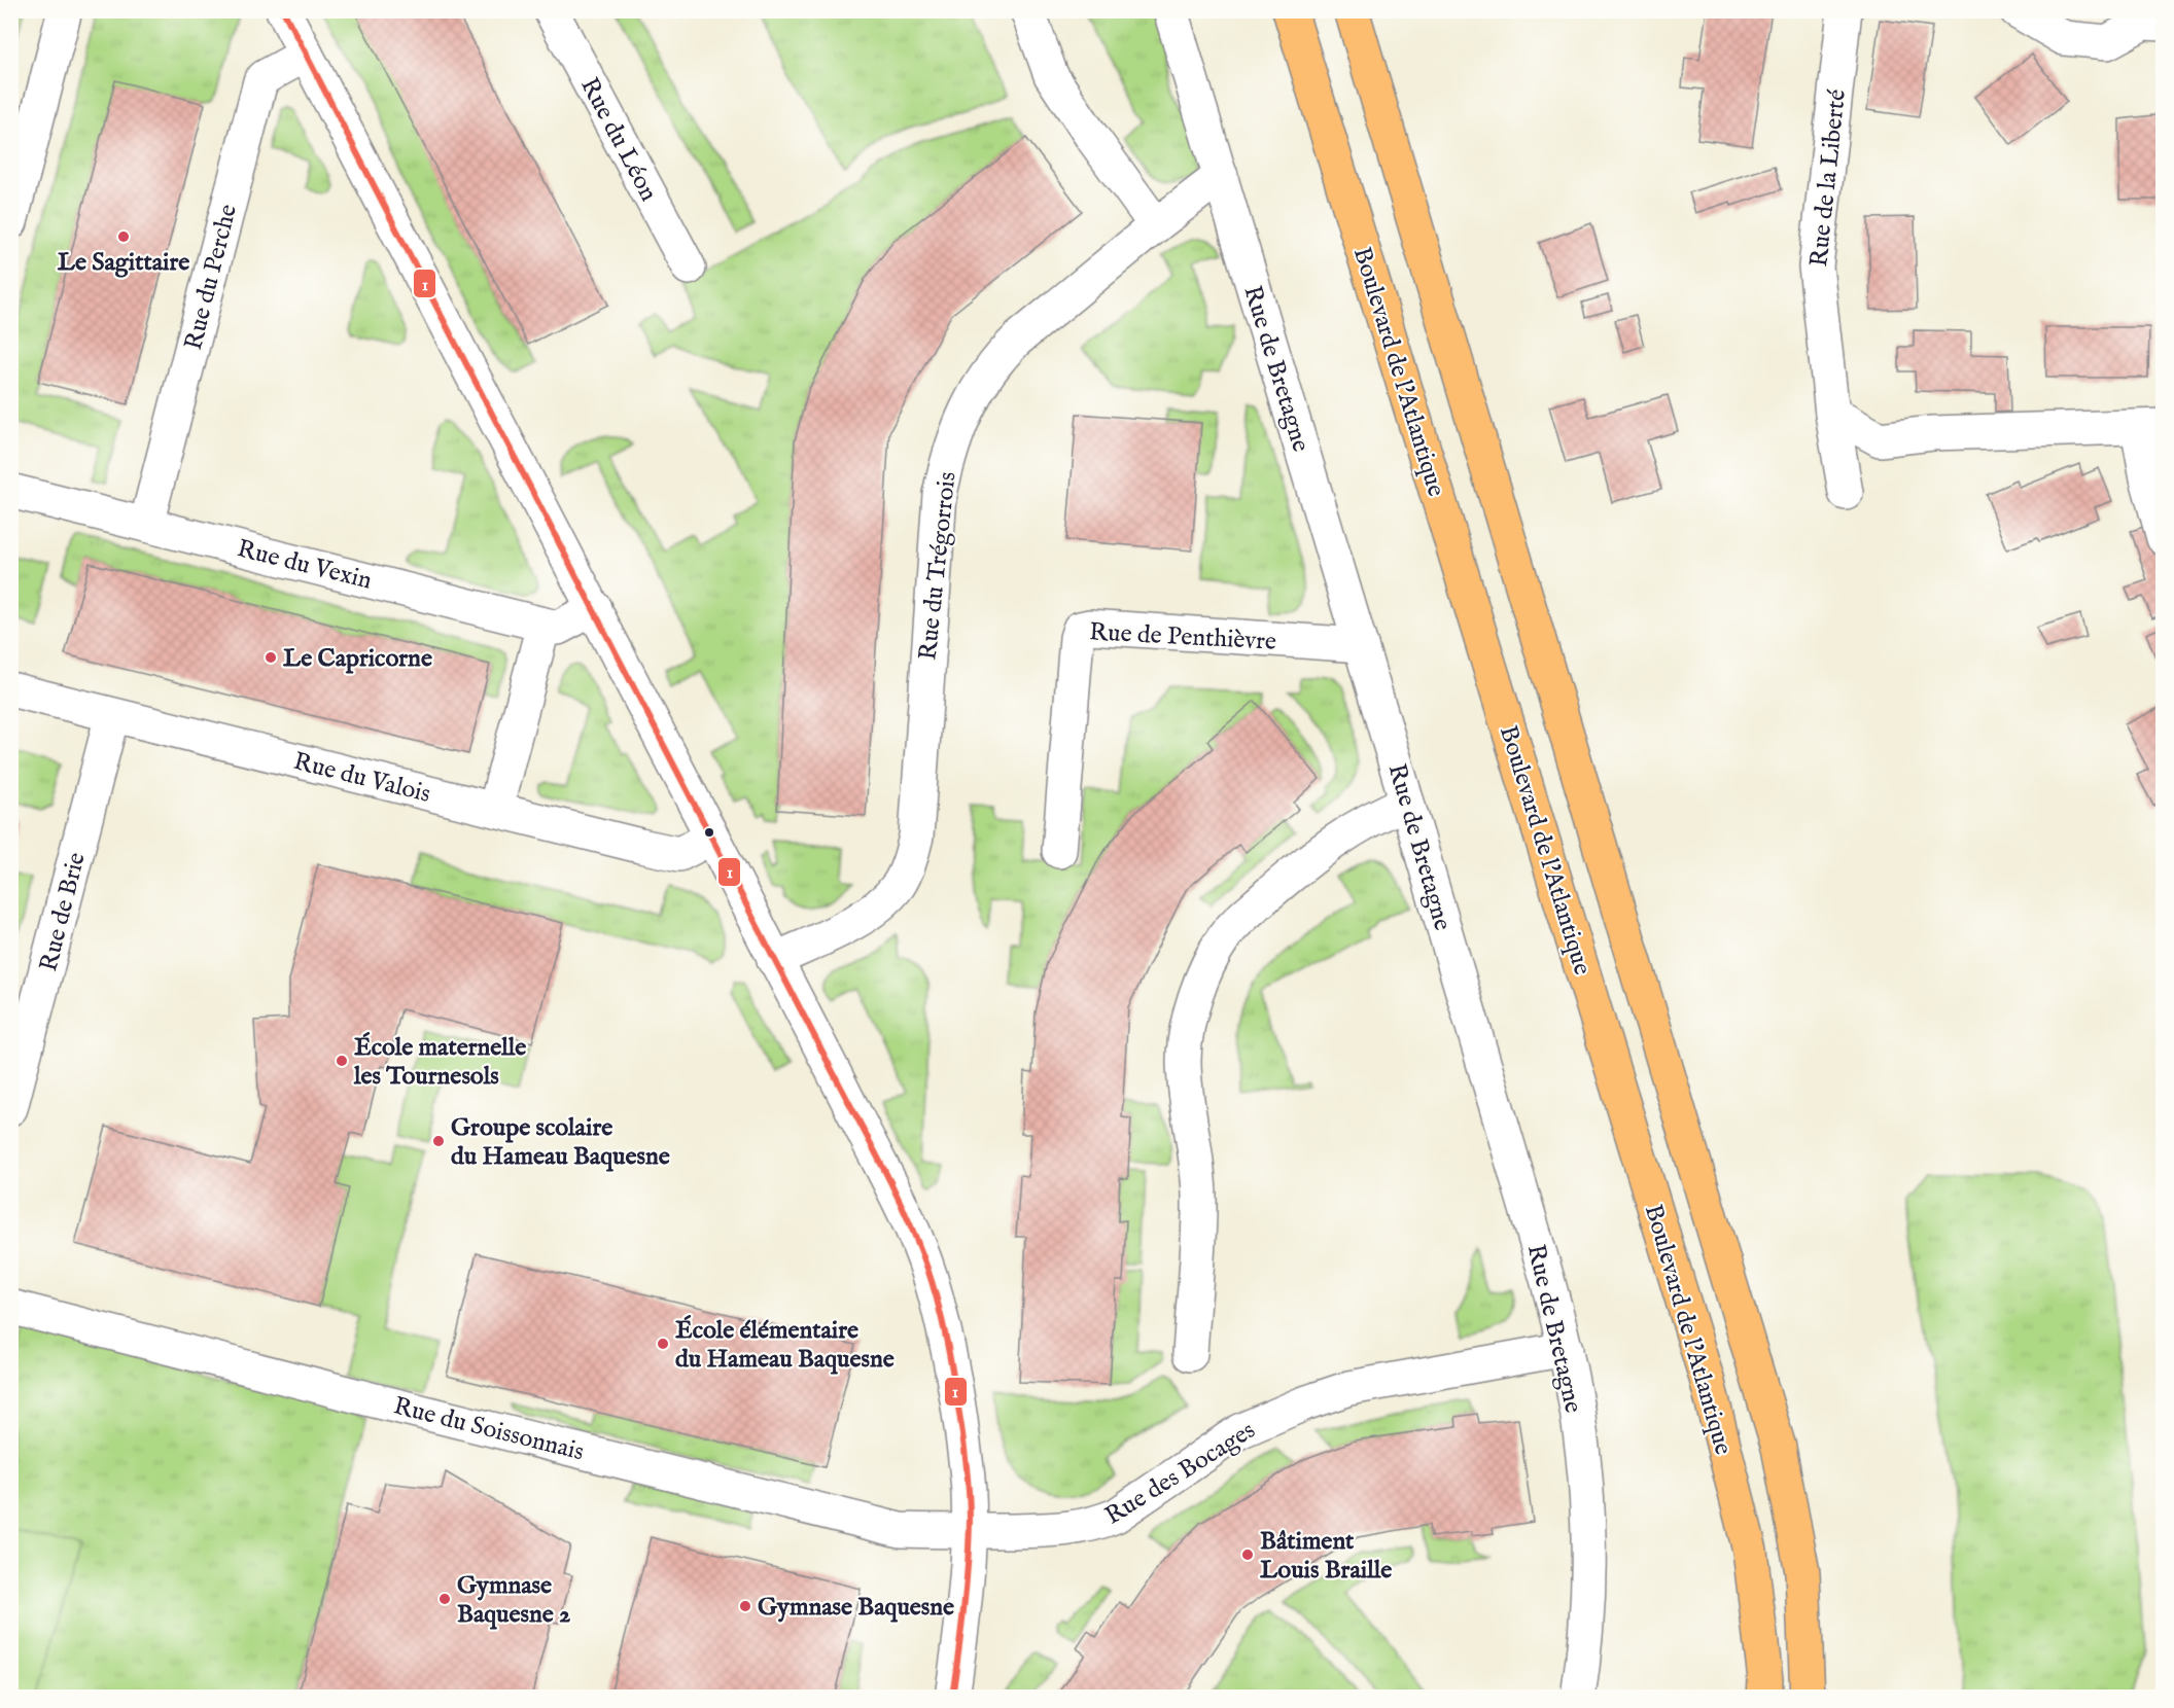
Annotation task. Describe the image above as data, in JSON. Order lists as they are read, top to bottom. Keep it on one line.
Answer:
{"streets":{"main road":["Boulevard de l'Atlantique"],"street":["Rue du Léon","Rue de la Liberté","Rue du Perche","Rue de Bretagne","Rue du Vexin","Rue du Trégorrois","Rue de Penthièvre","Rue du Valois","Rue de Brie","Rue du Soissonnais","Rue des Bocages"]},"crossings":[["Rue du Perche","Rue du Vexin"],["Rue de Bretagne","Rue du Trégorrois"],["Rue de Bretagne","Rue de Penthièvre"],["Rue de Bretagne","Rue des Bocages"],["Rue du Valois","Rue de Brie"],["Rue du Soissonnais","Rue des Bocages"]],"places":["Le Sagittaire","Le Capricorne","École maternelle les Tournesols","Groupe scolaire du Hameau Baquesne","École élémentaire du Hameau Baquesne","Bâtiment Louis Braille","Gymnase Baquesne 2","Gymnase Baquesne"],"lines":["transit line 1"]}
